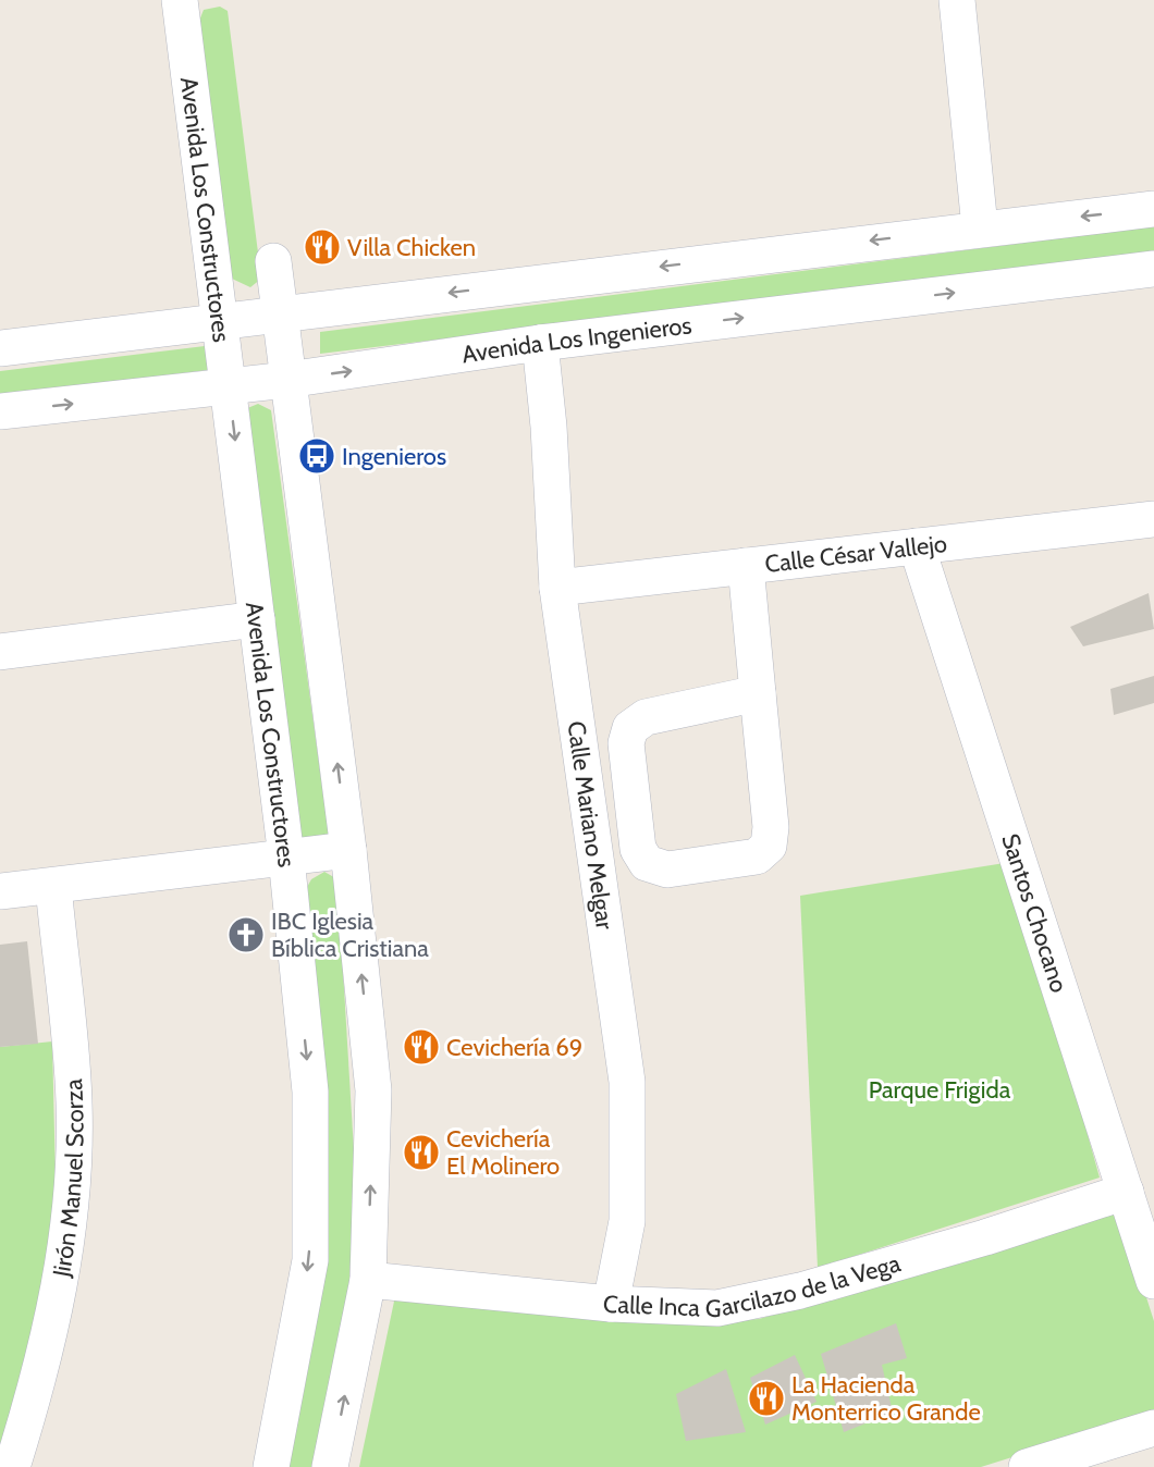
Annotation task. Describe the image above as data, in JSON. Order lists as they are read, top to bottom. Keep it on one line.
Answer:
{"streets":{"street":["Avenida Los Constructores","Avenida Los Ingenieros","Calle César Vallejo","Calle Mariano Melgar","Santos Chocano","Jirón Manuel Scorza","Calle Inca Garcilazo de la Vega"]},"crossings":[["Avenida Los Constructores","Avenida Los Ingenieros"],["Avenida Los Ingenieros","Calle Mariano Melgar"],["Calle César Vallejo","Calle Mariano Melgar"],["Calle César Vallejo","Santos Chocano"],["Calle Mariano Melgar","Calle Inca Garcilazo de la Vega"],["Santos Chocano","Calle Inca Garcilazo de la Vega"]],"parks":["Parque Frigida"],"places":{"restaurant":["Villa Chicken","Cevichería 69","Cevichería El Molinero","La Hacienda Monterrico Grande"],"bus stop":["Ingenieros"],"church":["IBC Iglesia Bíblica Cristiana"]}}
